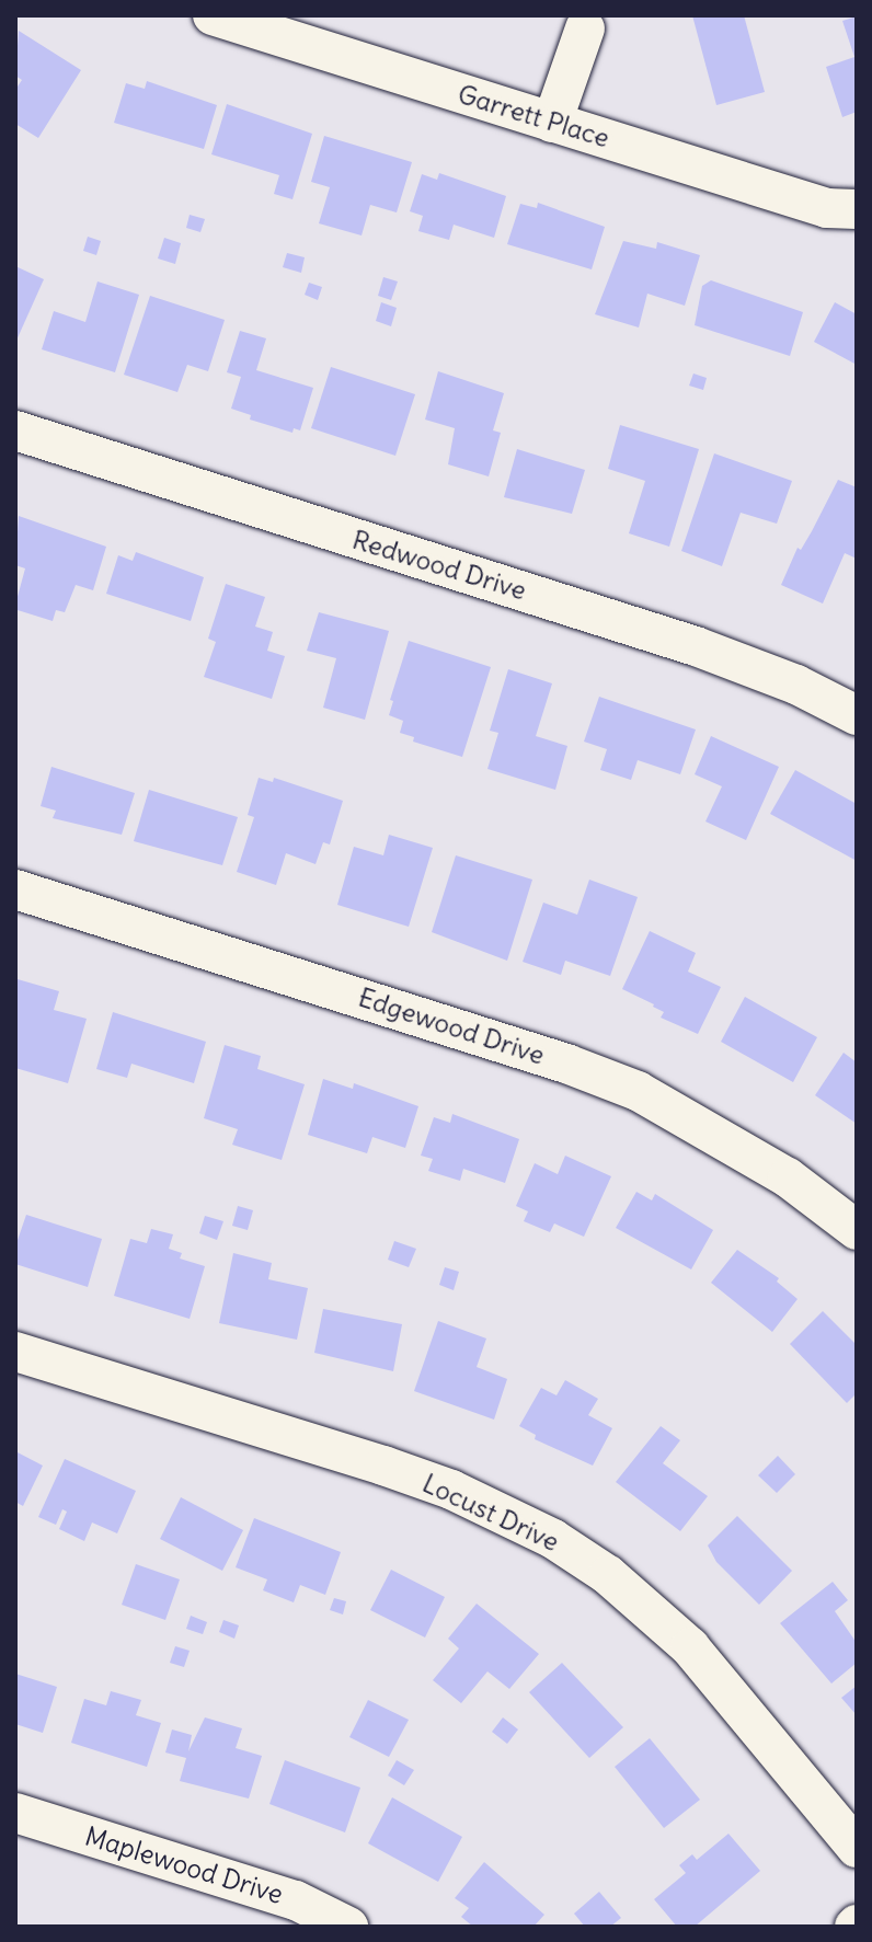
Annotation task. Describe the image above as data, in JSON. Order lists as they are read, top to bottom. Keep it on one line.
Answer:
{"streets":{"street":["Garrett Place","Redwood Drive","Edgewood Drive","Locust Drive","Maplewood Drive"]}}
